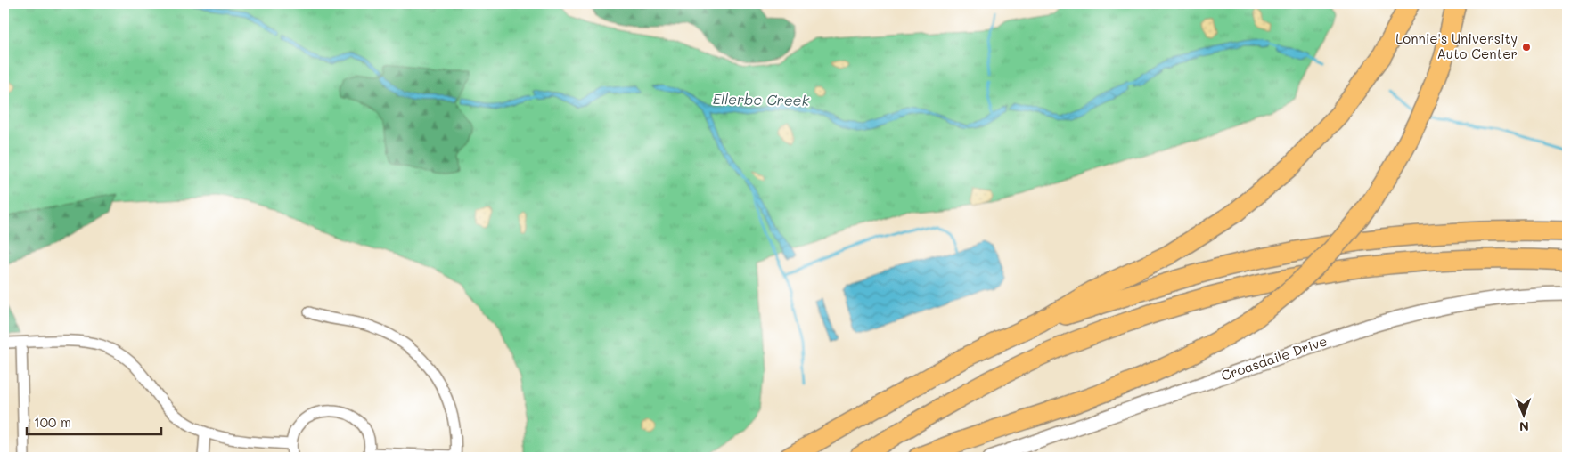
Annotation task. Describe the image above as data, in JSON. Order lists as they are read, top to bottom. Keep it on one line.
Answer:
{"streets":{"street":["Croasdaile Drive"]},"water":["Ellerbe Creek"],"places":["Lonnie's University Auto Center"],"scale_bar":"100 m","north":"bottom"}
